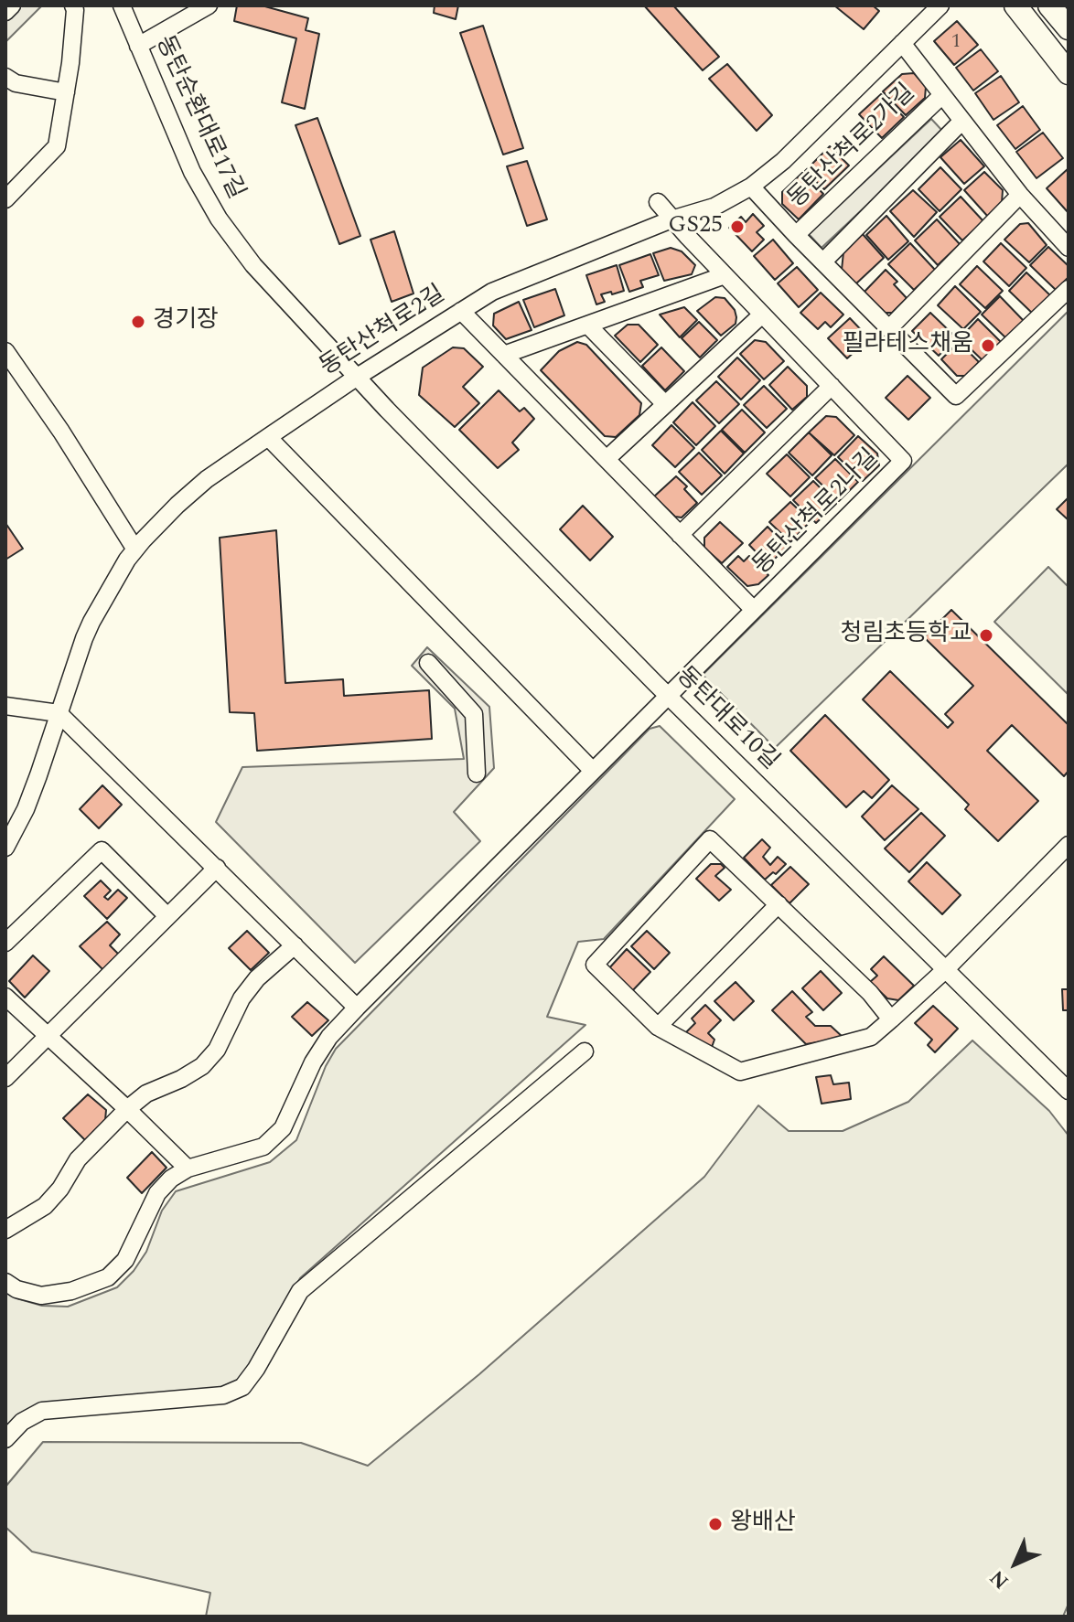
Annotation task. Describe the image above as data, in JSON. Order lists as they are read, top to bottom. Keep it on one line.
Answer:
{"streets":{"street":["동탄순환대로17길","동탄산척로2가길","동탄산척로2길","동탄산척로2나길","동탄대로10길"]},"crossings":[["동탄순환대로17길","동탄산척로2길"],["동탄순환대로17길","동탄대로10길"],["동탄산척로2가길","동탄산척로2길"],["동탄산척로2길","동탄산척로2나길"],["동탄산척로2길","동탄대로10길"],["동탄산척로2나길","동탄대로10길"]],"places":["GS25","경기장","필라테스채움","청림초등학교","왕배산"],"house_numbers":["1"],"north":"bottom left"}
